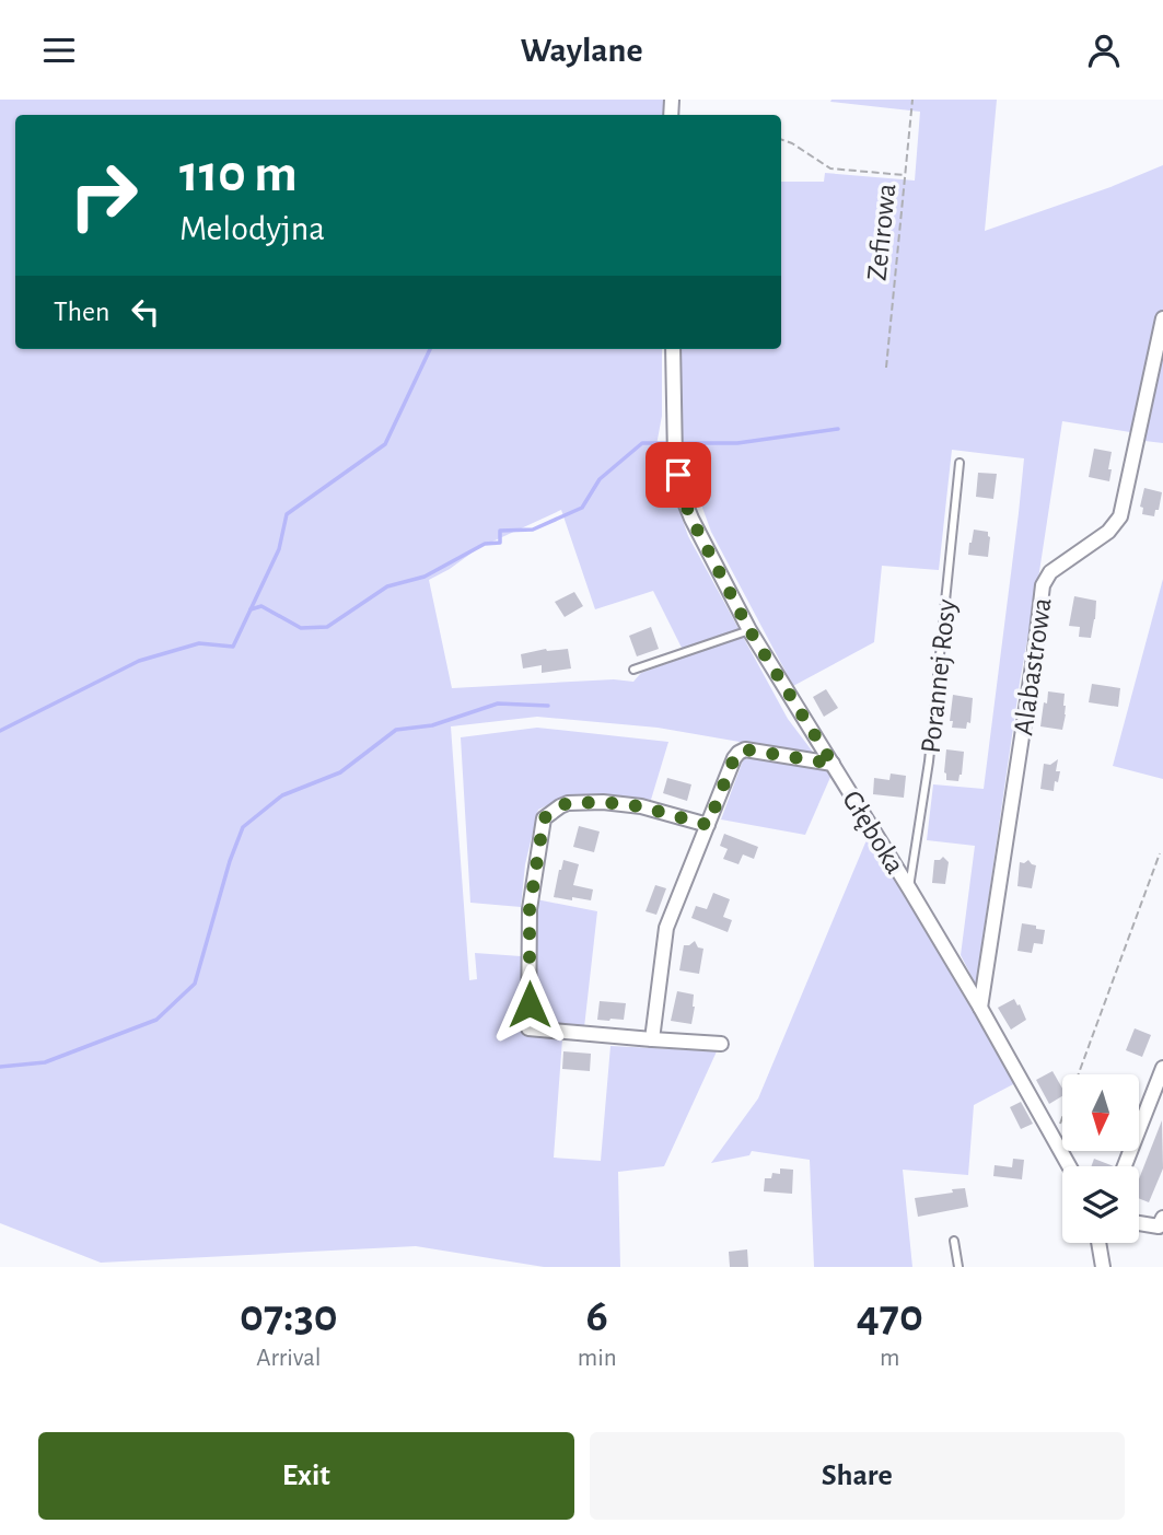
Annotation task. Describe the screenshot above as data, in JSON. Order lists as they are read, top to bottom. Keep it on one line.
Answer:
{"streets":{"street":["Alabastrowa","Głęboka"],"lane":["Porannej Rosy"],"path":["Zefirowa"]},"crossings":[["Alabastrowa","Głęboka"],["Porannej Rosy","Głęboka"]],"north":"bottom","page":{"header":"Waylane","turn":["110 m","Melodyjna"],"then":"Then","eta":["07:30","Arrival","6","min","470","m"],"buttons":["Exit","Share"]}}
